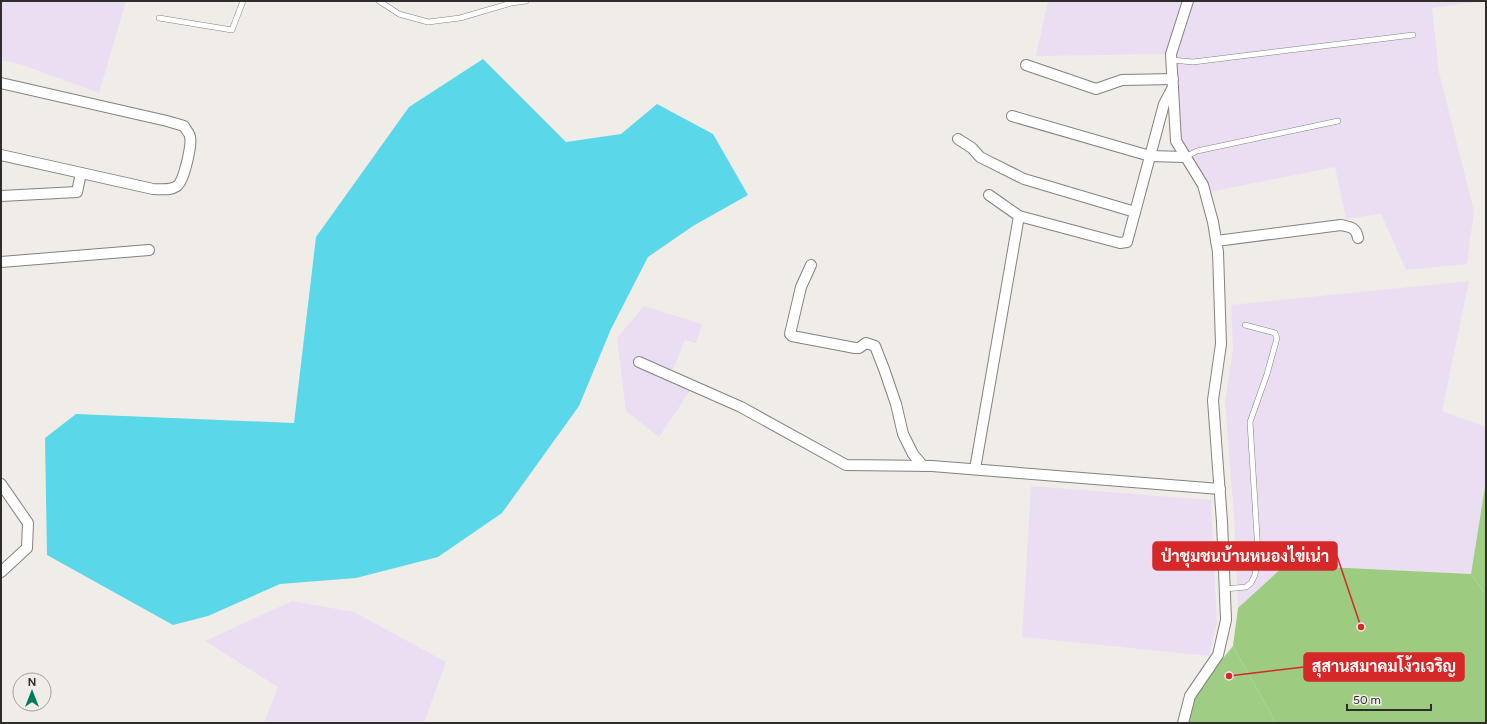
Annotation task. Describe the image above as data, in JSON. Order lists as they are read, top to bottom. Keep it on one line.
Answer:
{"places":["ป่าชุมชนบ้านหนองไข่เน่า","สุสานสมาคมโง้วเจริญ"],"scale_bar":"50 m","north":"top"}
